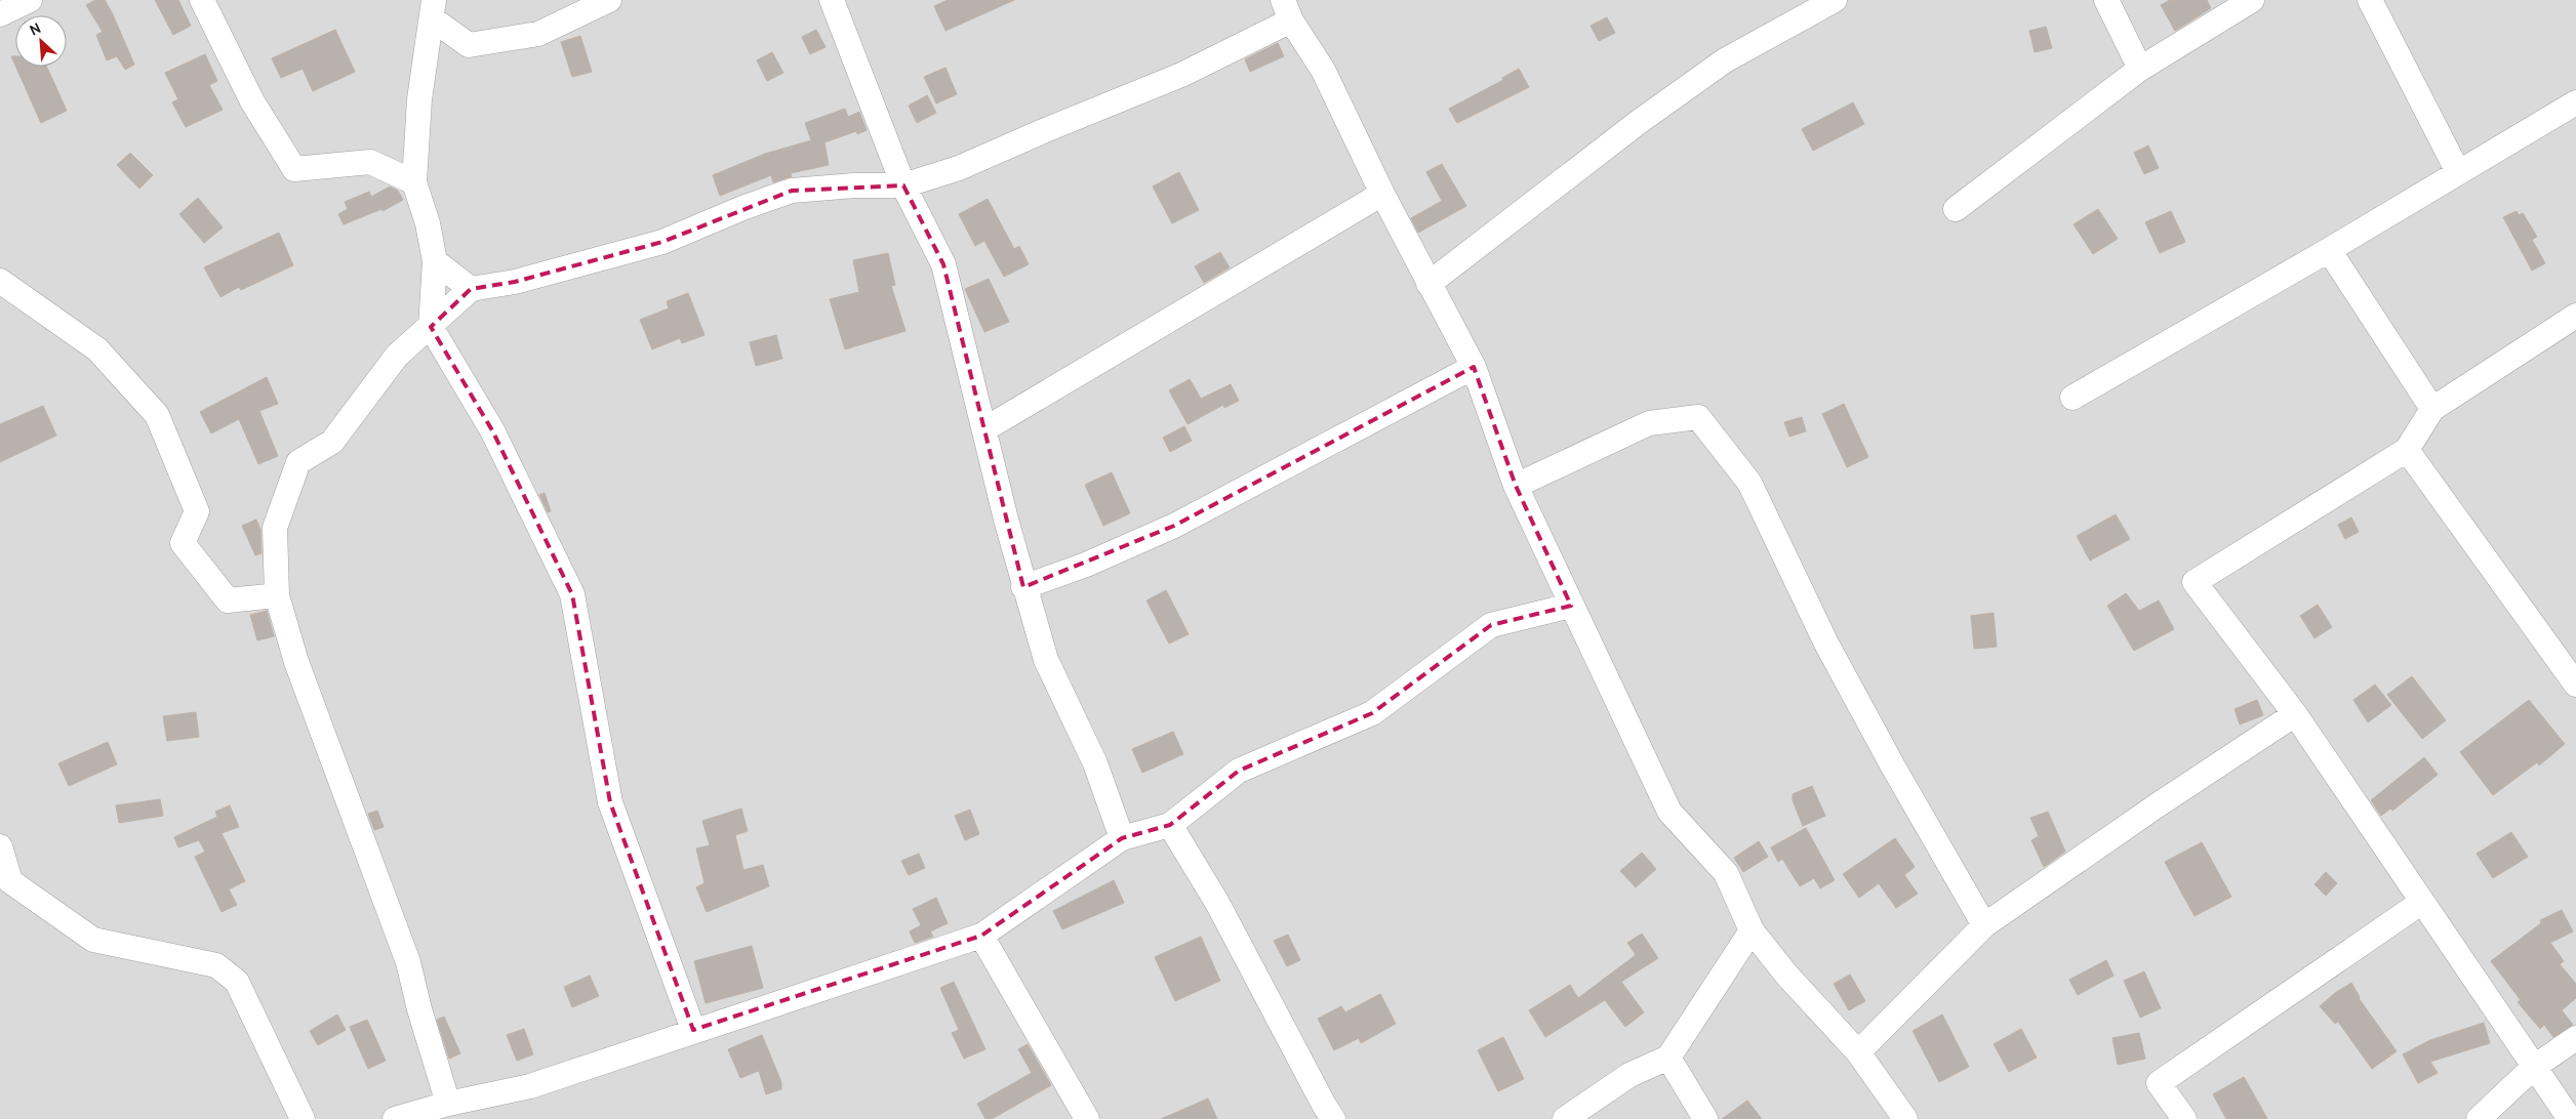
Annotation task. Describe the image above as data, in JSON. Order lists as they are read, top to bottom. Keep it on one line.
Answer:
{"north":"top left"}
